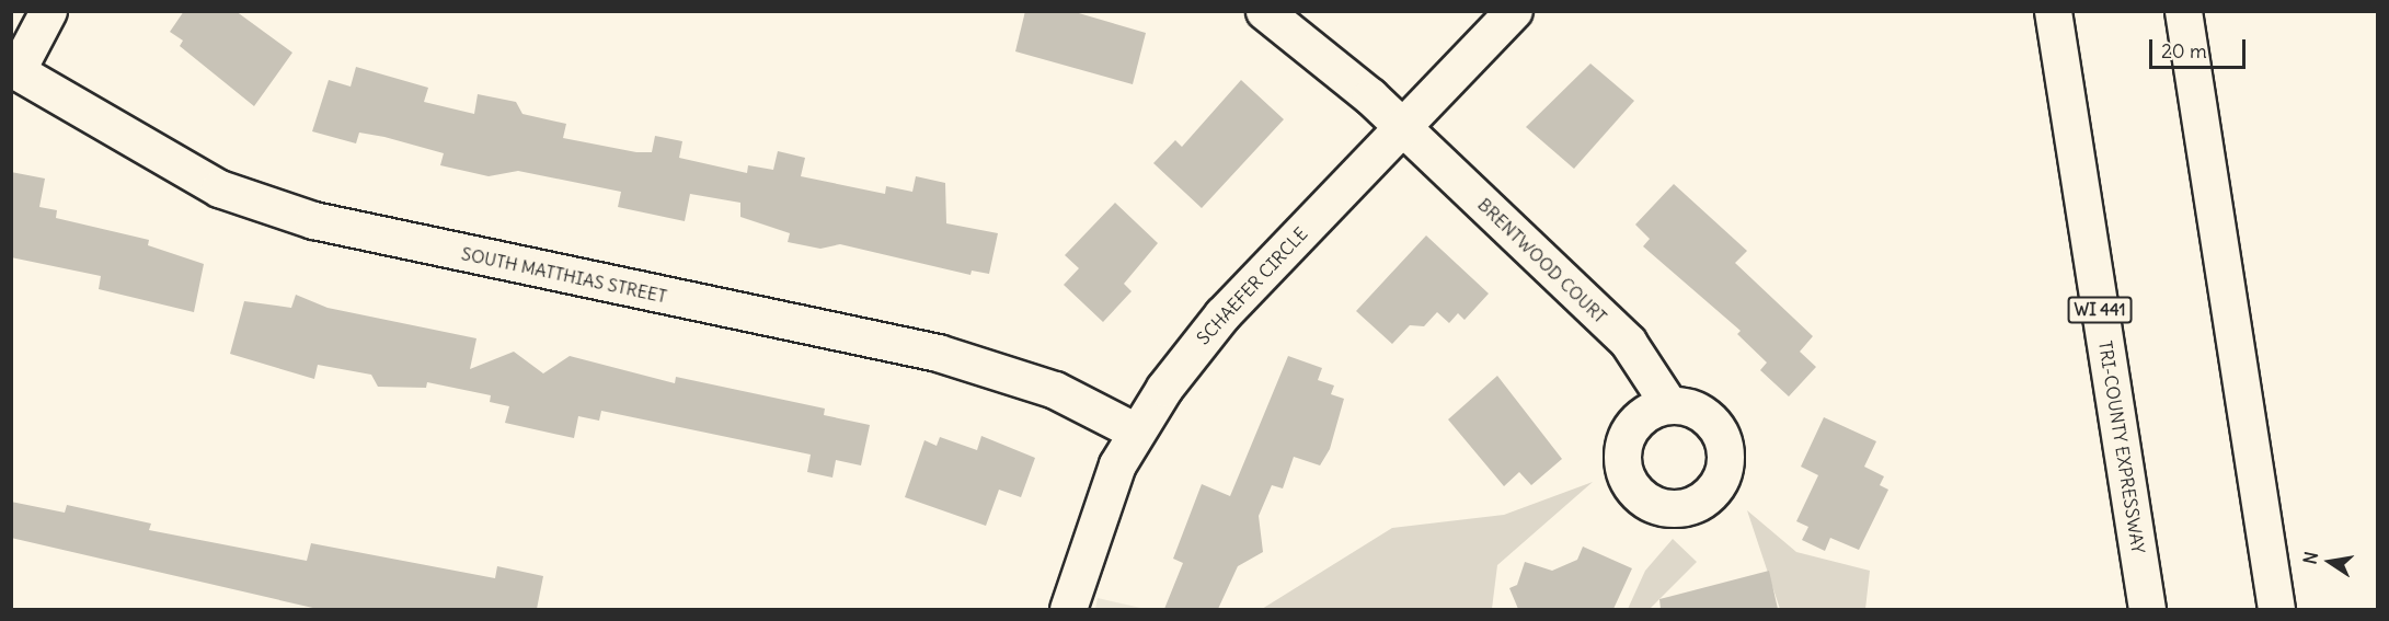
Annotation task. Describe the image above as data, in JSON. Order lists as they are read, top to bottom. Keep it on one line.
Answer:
{"streets":{"main road":["BRENTWOOD COURT","SOUTH MATTHIAS STREET","SCHAEFER CIRCLE","WI 441","TRI-COUNTY EXPRESSWAY"]},"crossings":[["BRENTWOOD COURT","SCHAEFER CIRCLE"],["SOUTH MATTHIAS STREET","SCHAEFER CIRCLE"]],"scale_bar":"20 m","north":"left"}
